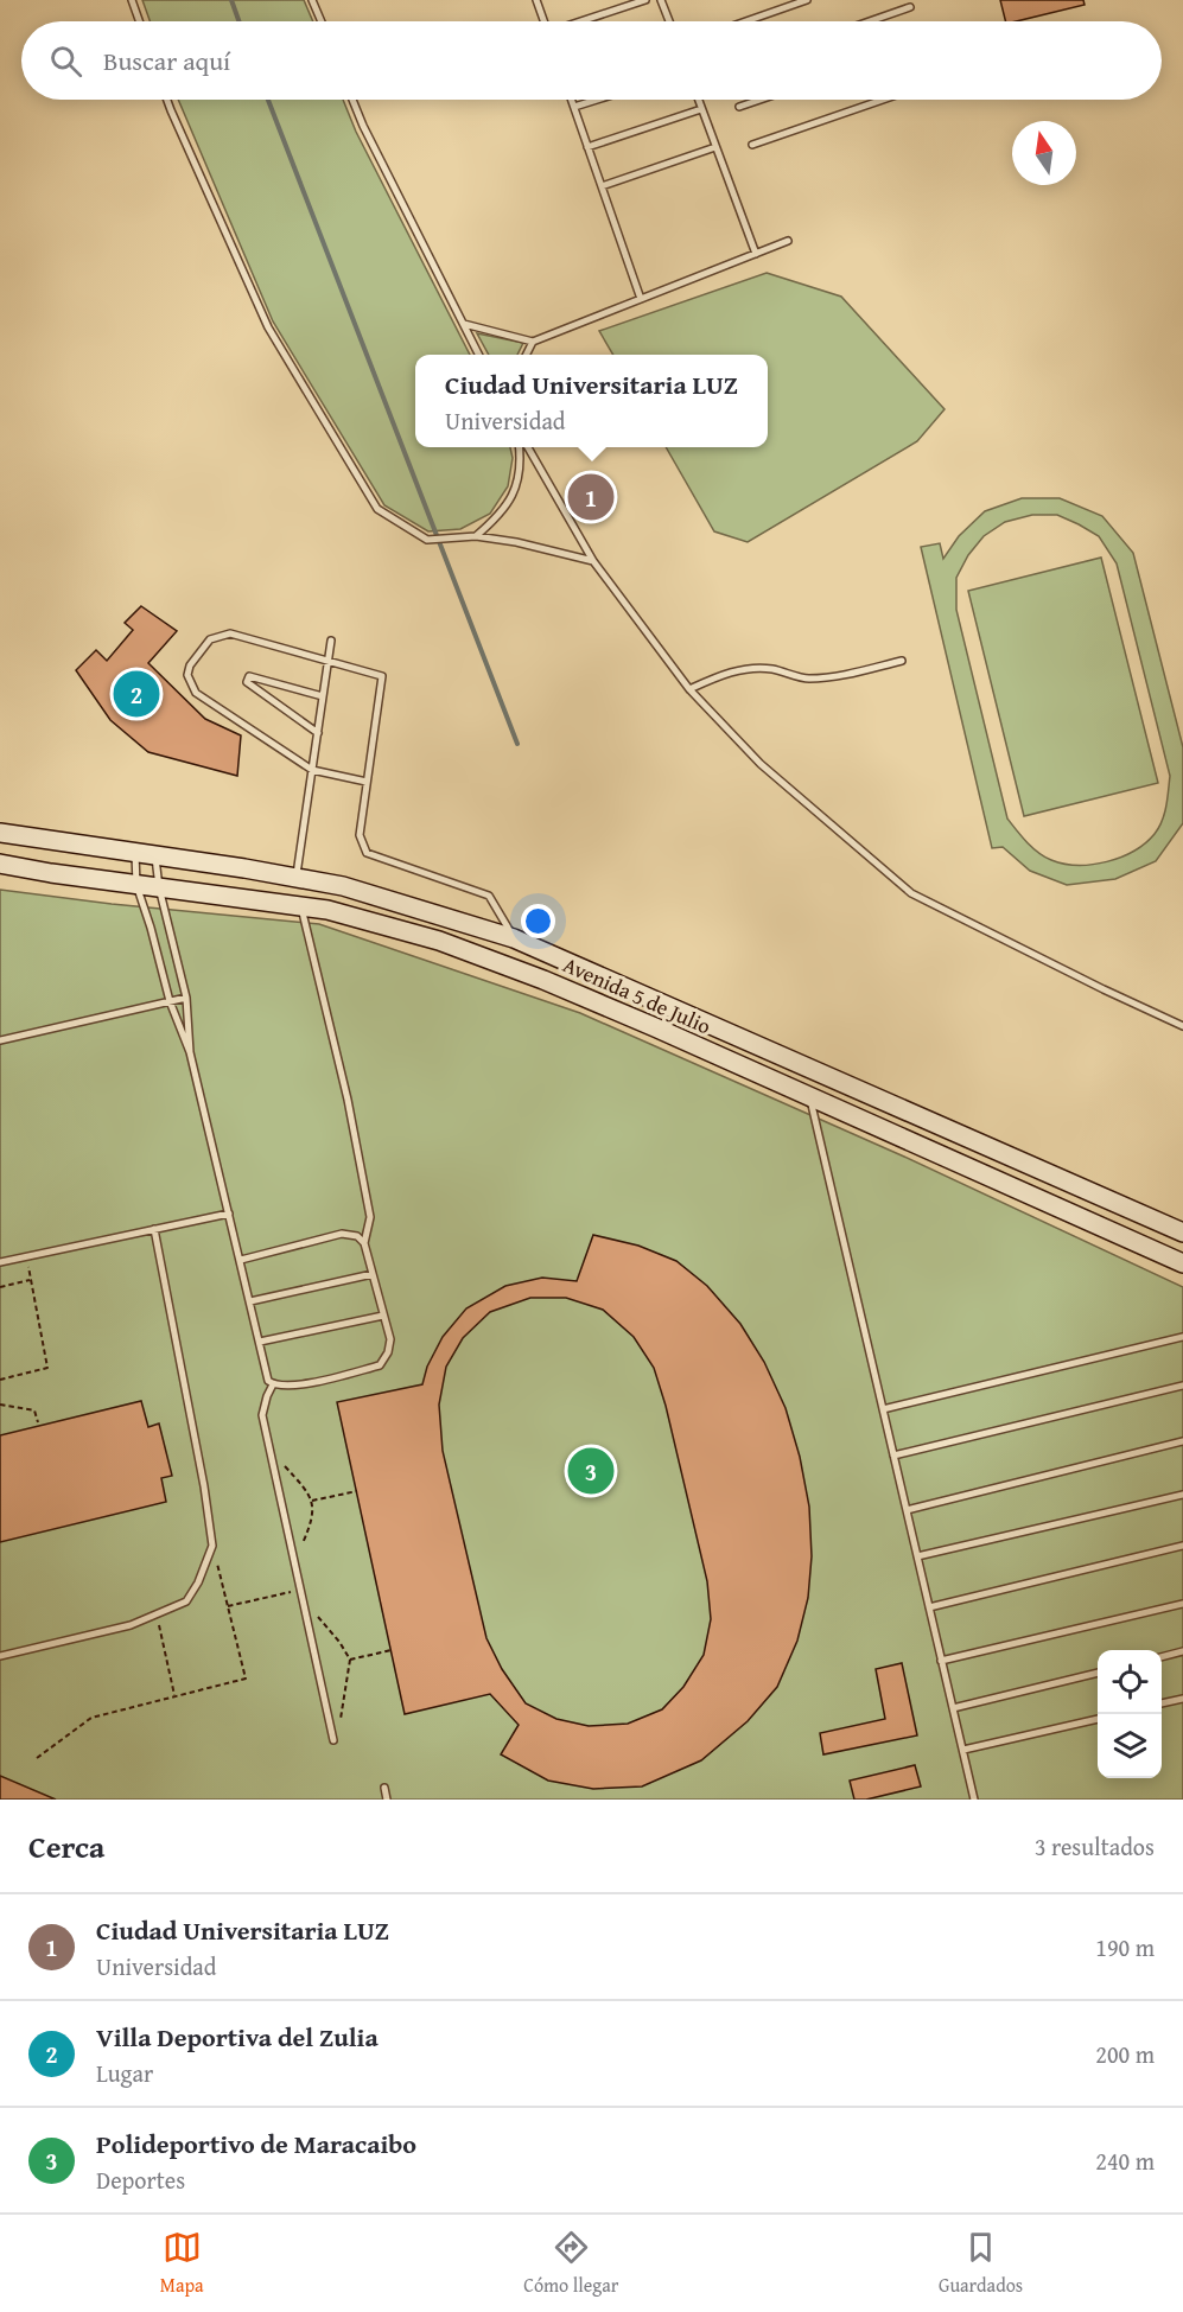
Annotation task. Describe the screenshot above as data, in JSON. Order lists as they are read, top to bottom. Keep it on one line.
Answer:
{"streets":{"main road":["Avenida 5 de Julio"]},"north":"top","page":{"search":"Buscar aquí","popup":["Ciudad Universitaria LUZ","Universidad"],"pins":["1","2","3"],"heading":["Cerca","3 resultados"],"list":[{"mark":"1","name":"Ciudad Universitaria LUZ","note":"Universidad","value":"190 m"},{"mark":"2","name":"Villa Deportiva del Zulia","note":"Lugar","value":"200 m"},{"mark":"3","name":"Polideportivo de Maracaibo","note":"Deportes","value":"240 m"}],"nav":["Mapa","Cómo llegar","Guardados"]}}
